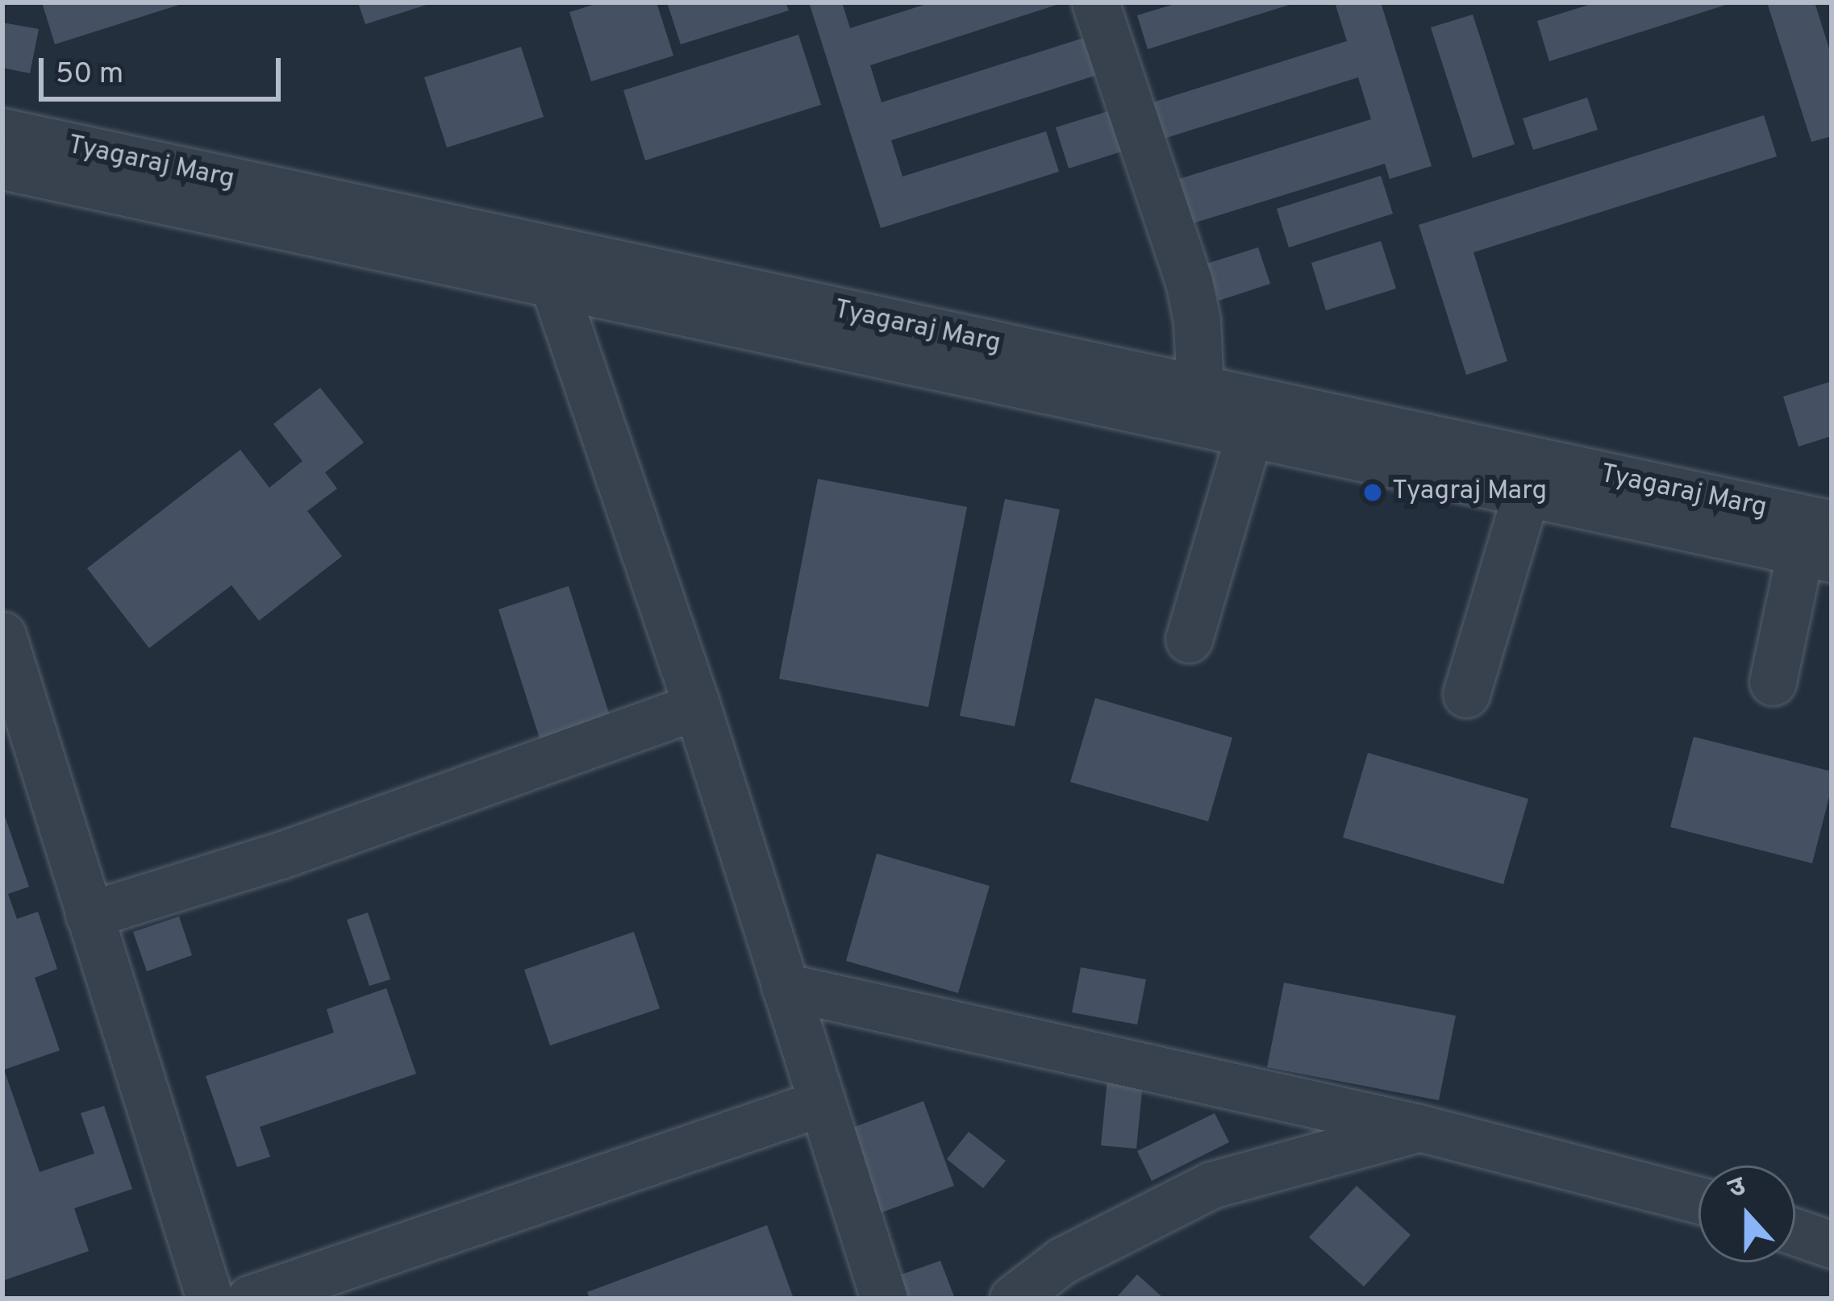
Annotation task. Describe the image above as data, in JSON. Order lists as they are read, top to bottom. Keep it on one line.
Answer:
{"streets":{"street":["Tyagaraj Marg"]},"places":["Tyagraj Marg"],"scale_bar":"50 m","north":"top"}
